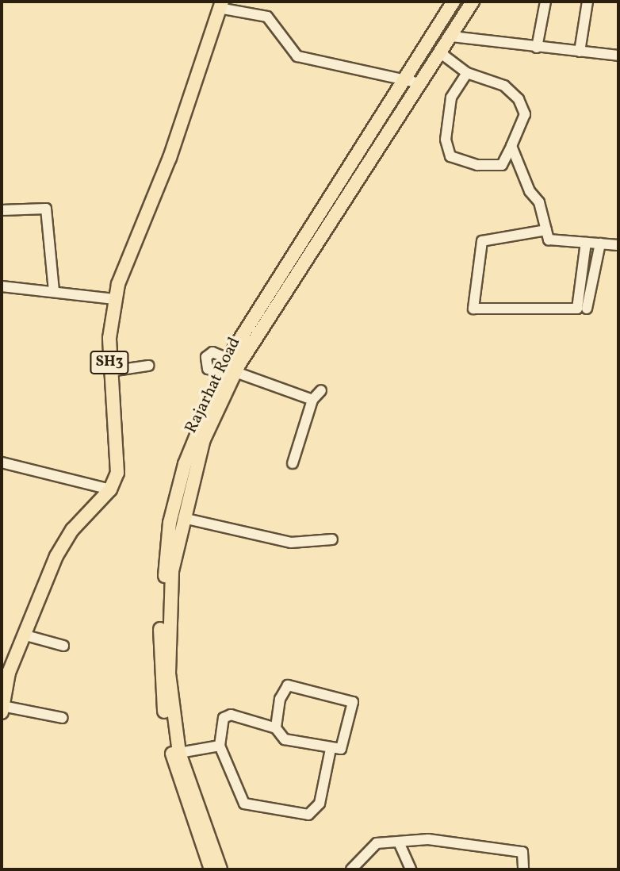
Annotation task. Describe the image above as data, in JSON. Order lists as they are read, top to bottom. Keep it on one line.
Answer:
{"streets":{"main road":["SH3","Rajarhat Road"]}}
